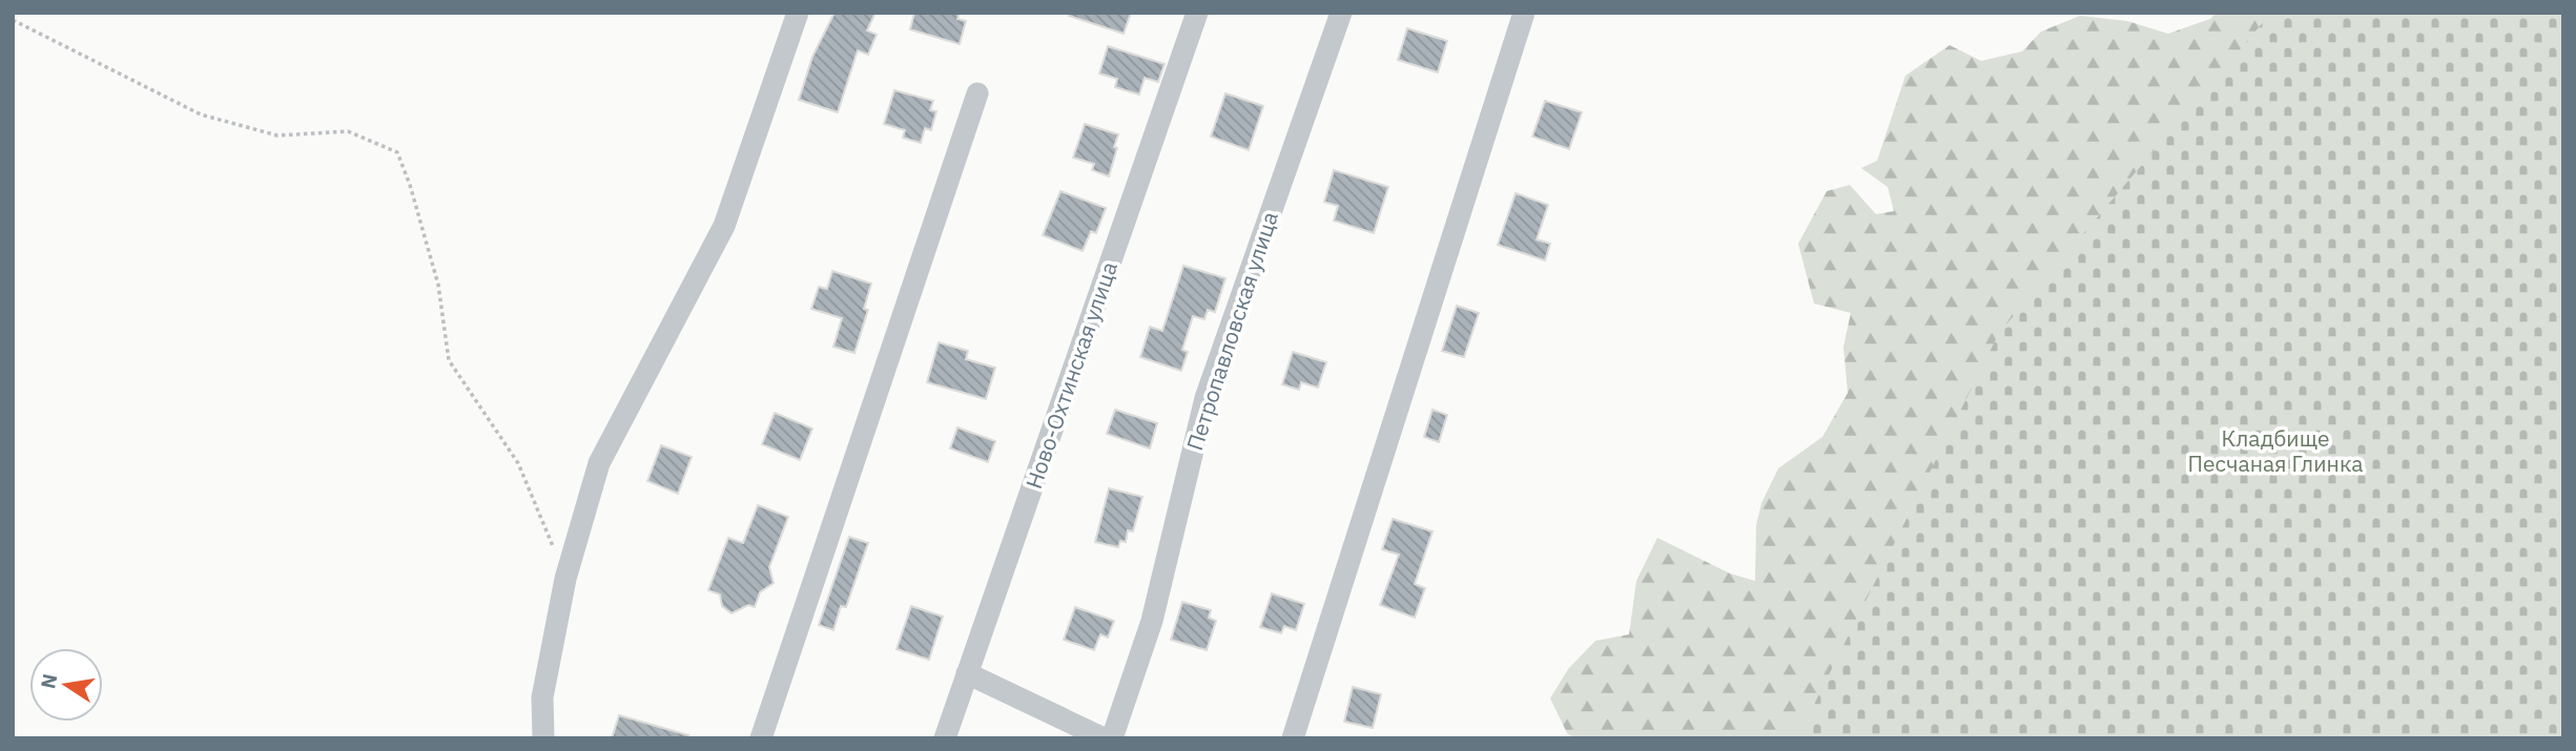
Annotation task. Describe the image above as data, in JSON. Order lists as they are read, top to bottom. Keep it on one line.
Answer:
{"streets":{"street":["Петропавловская улица","Ново-Охтинская улица"]},"parks":["Кладбище Песчаная Глинка"],"north":"left"}
